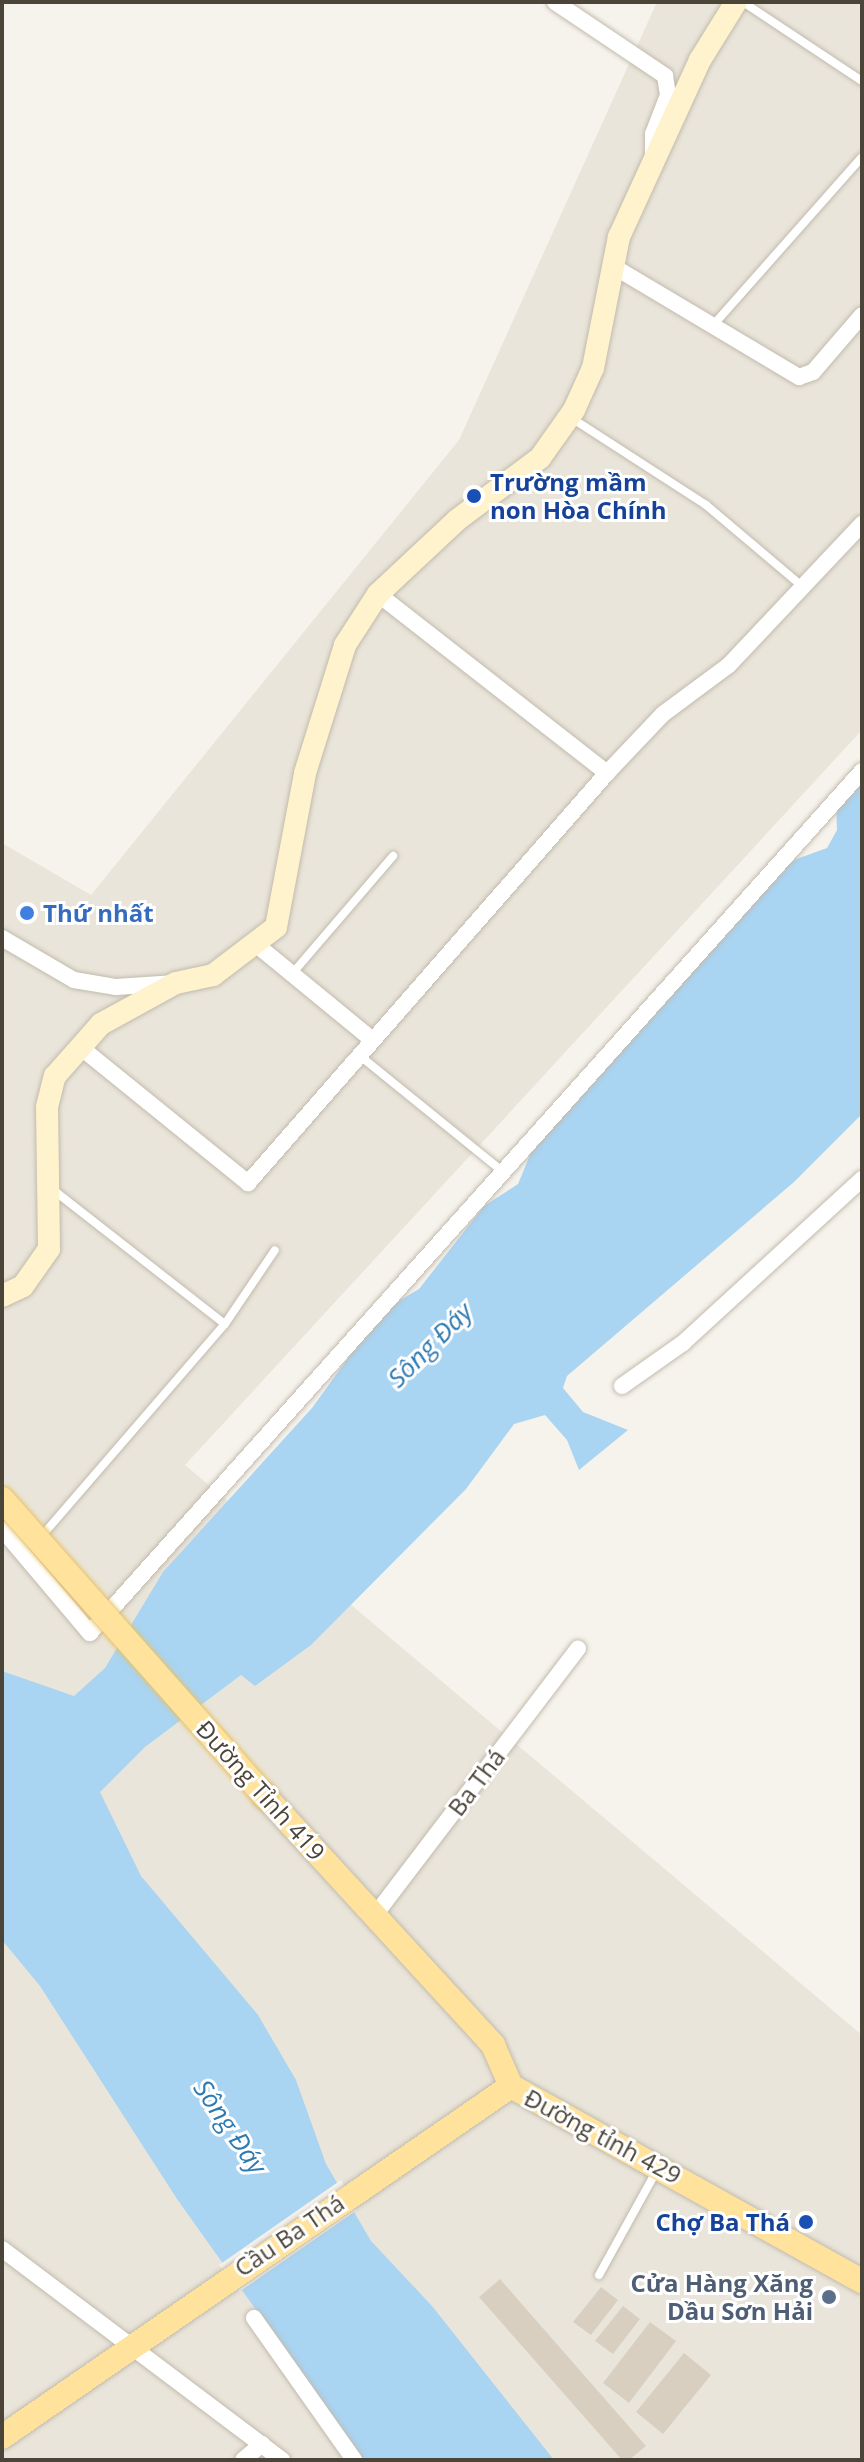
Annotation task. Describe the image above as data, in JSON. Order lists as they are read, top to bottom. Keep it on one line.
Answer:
{"streets":{"main road":["Đường Tỉnh 419","Đường tỉnh 429","Cầu Ba Thá"],"street":["Ba Thá"]},"crossings":[["Ba Thá","Đường Tỉnh 419"],["Đường Tỉnh 419","Đường tỉnh 429"],["Đường Tỉnh 419","Cầu Ba Thá"],["Đường tỉnh 429","Cầu Ba Thá"]],"water":["Sông Đáy"],"places":["Trường mầm non Hòa Chính","Thứ nhất","Chợ Ba Thá","Cửa Hàng Xăng Dầu Sơn Hải"]}
